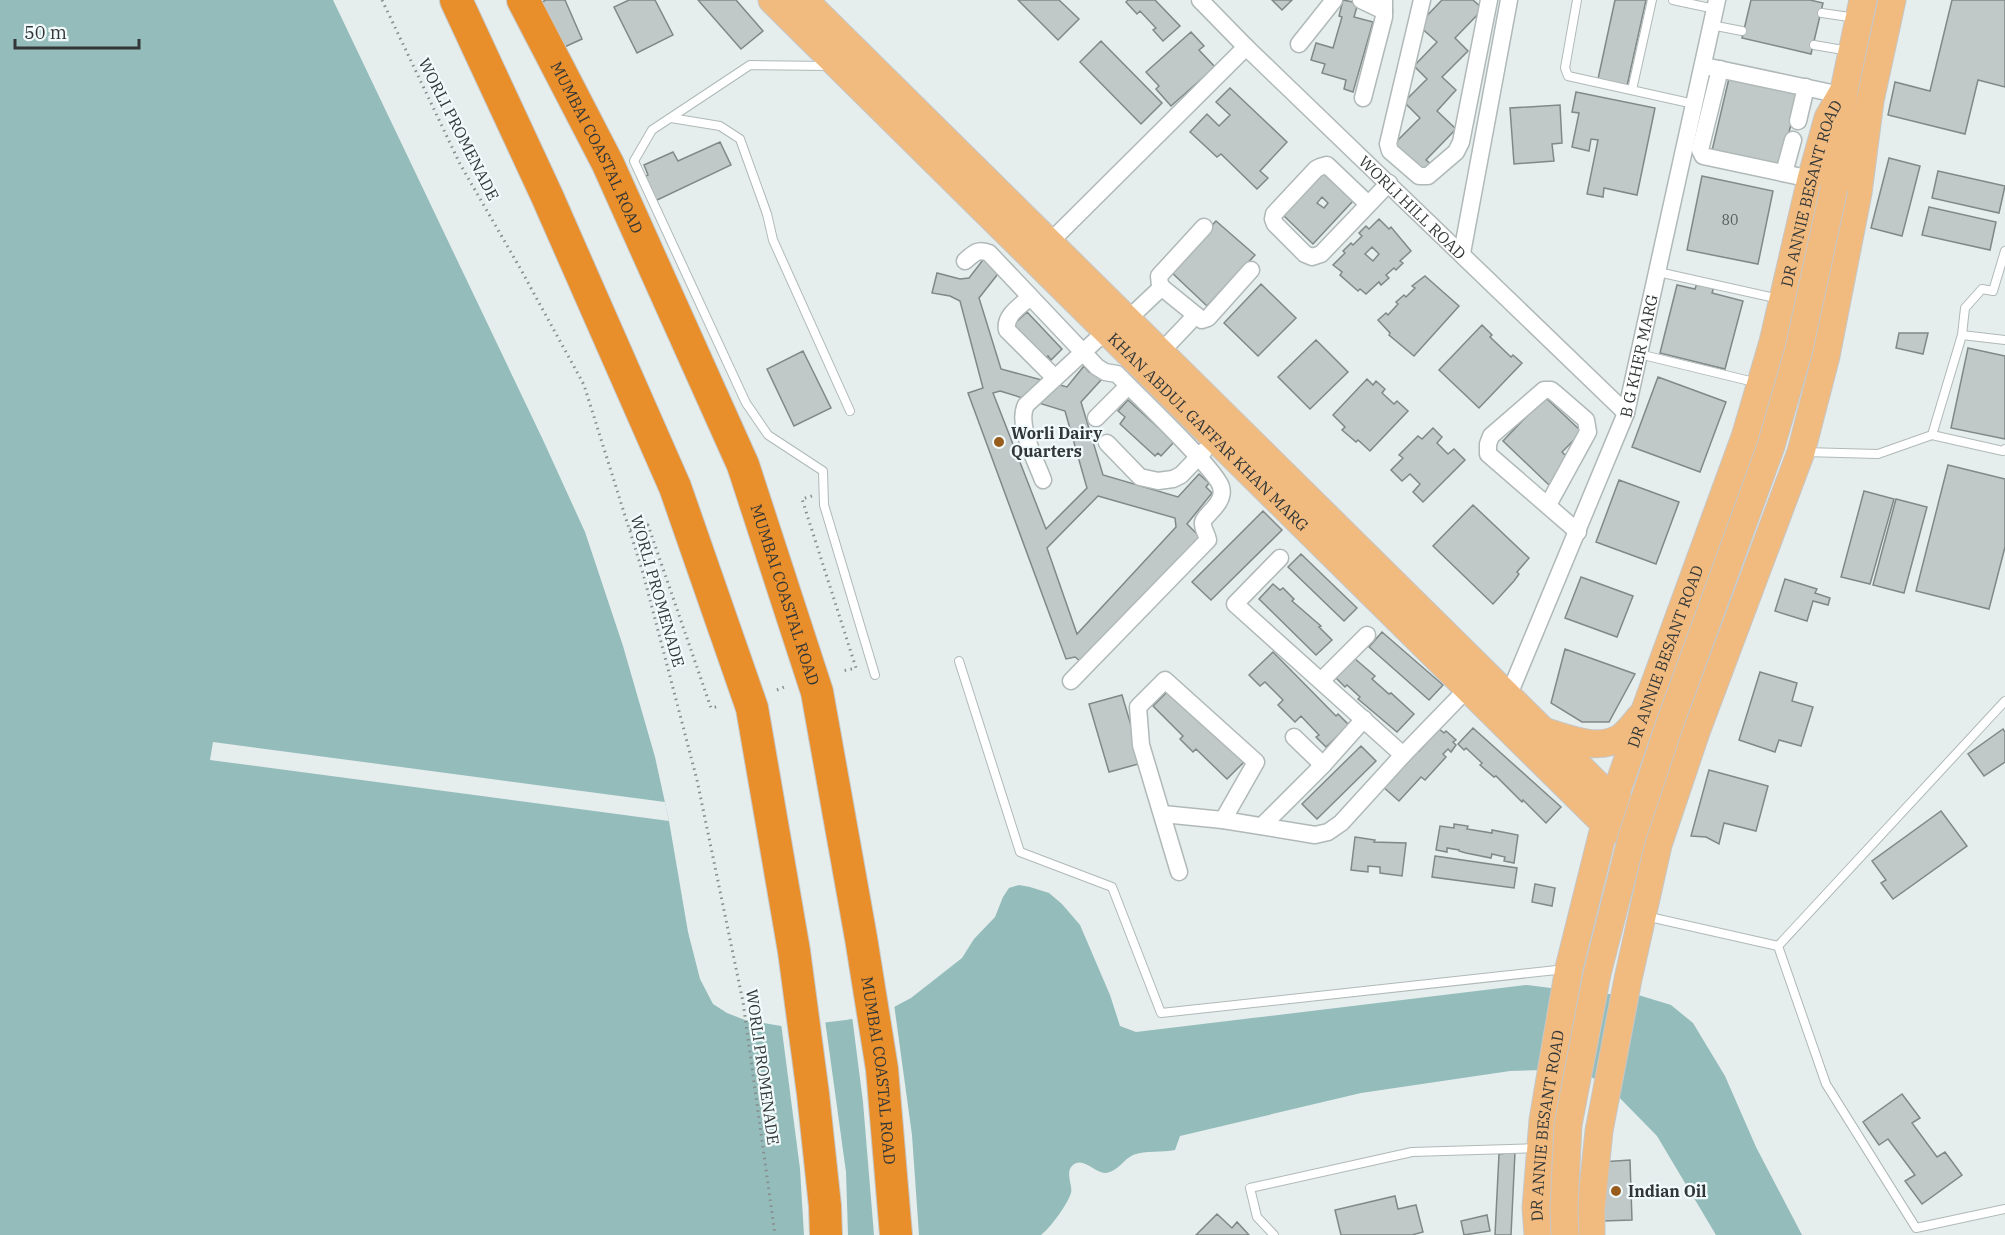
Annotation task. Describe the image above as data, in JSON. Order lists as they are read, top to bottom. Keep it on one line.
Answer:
{"streets":{"highway":["MUMBAI COASTAL ROAD"],"main road":["DR ANNIE BESANT ROAD","KHAN ABDUL GAFFAR KHAN MARG"],"street":["WORLI HILL ROAD","B G KHER MARG"],"path":["WORLI PROMENADE"]},"crossings":[["DR ANNIE BESANT ROAD","KHAN ABDUL GAFFAR KHAN MARG"],["WORLI HILL ROAD","B G KHER MARG"],["B G KHER MARG","KHAN ABDUL GAFFAR KHAN MARG"]],"places":["Worli Dairy Quarters","Indian Oil"],"house_numbers":["80"],"scale_bar":"50 m"}
